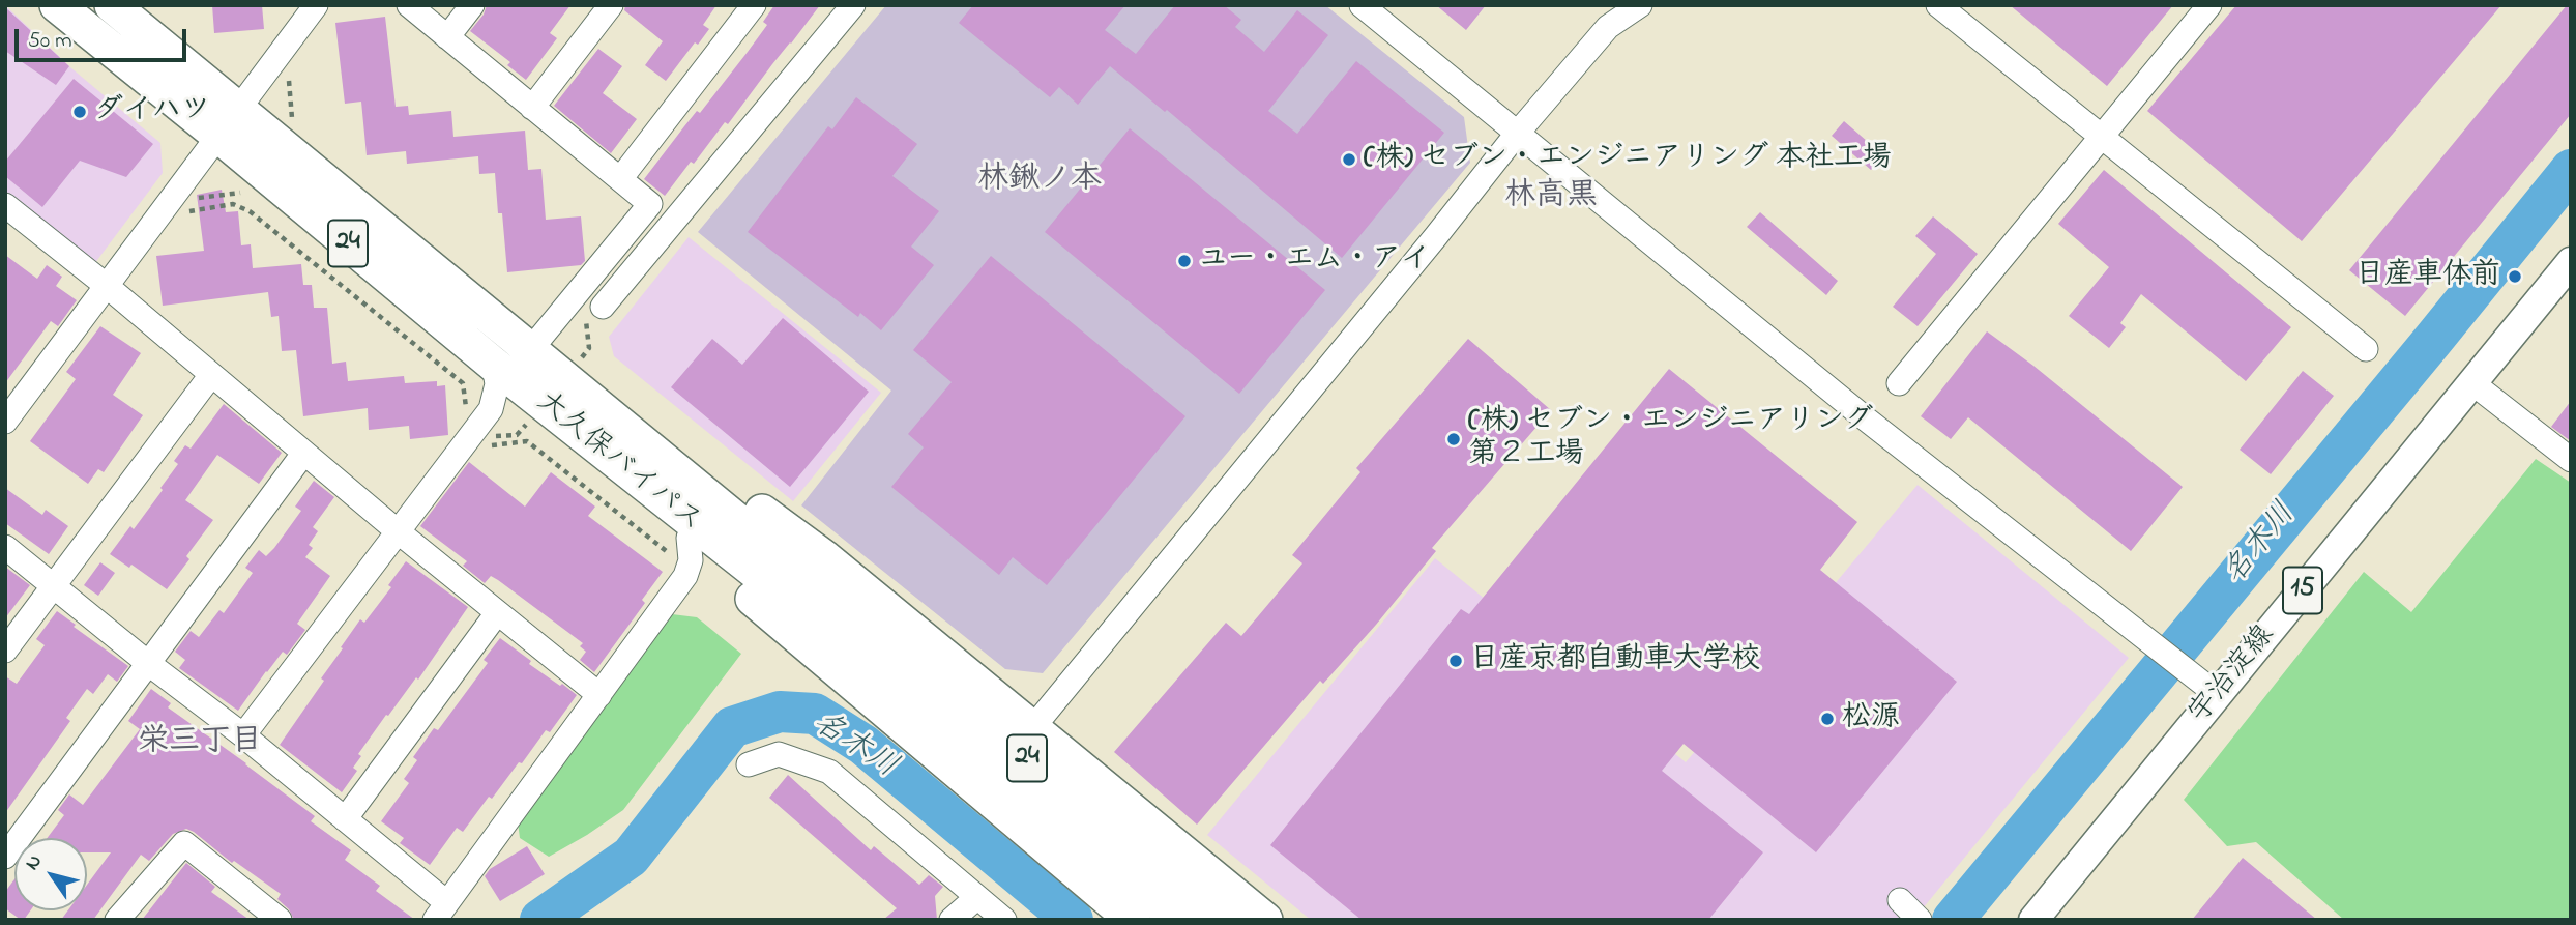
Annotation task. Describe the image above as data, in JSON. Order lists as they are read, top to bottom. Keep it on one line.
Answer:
{"streets":{"highway":["24","大久保バイパス"],"main road":["15","宇治淀線"]},"districts":["林鍬ノ本","林高黒","栄三丁目"],"water":["名木川"],"places":["ダイハツ","(株) セブン・エンジニアリング 本社工場","ユー・エム・アイ","日産車体前","(株) セブン・エンジニアリング 第２工場","日産京都自動車大学校","松源"],"scale_bar":"50 m","north":"top left"}
